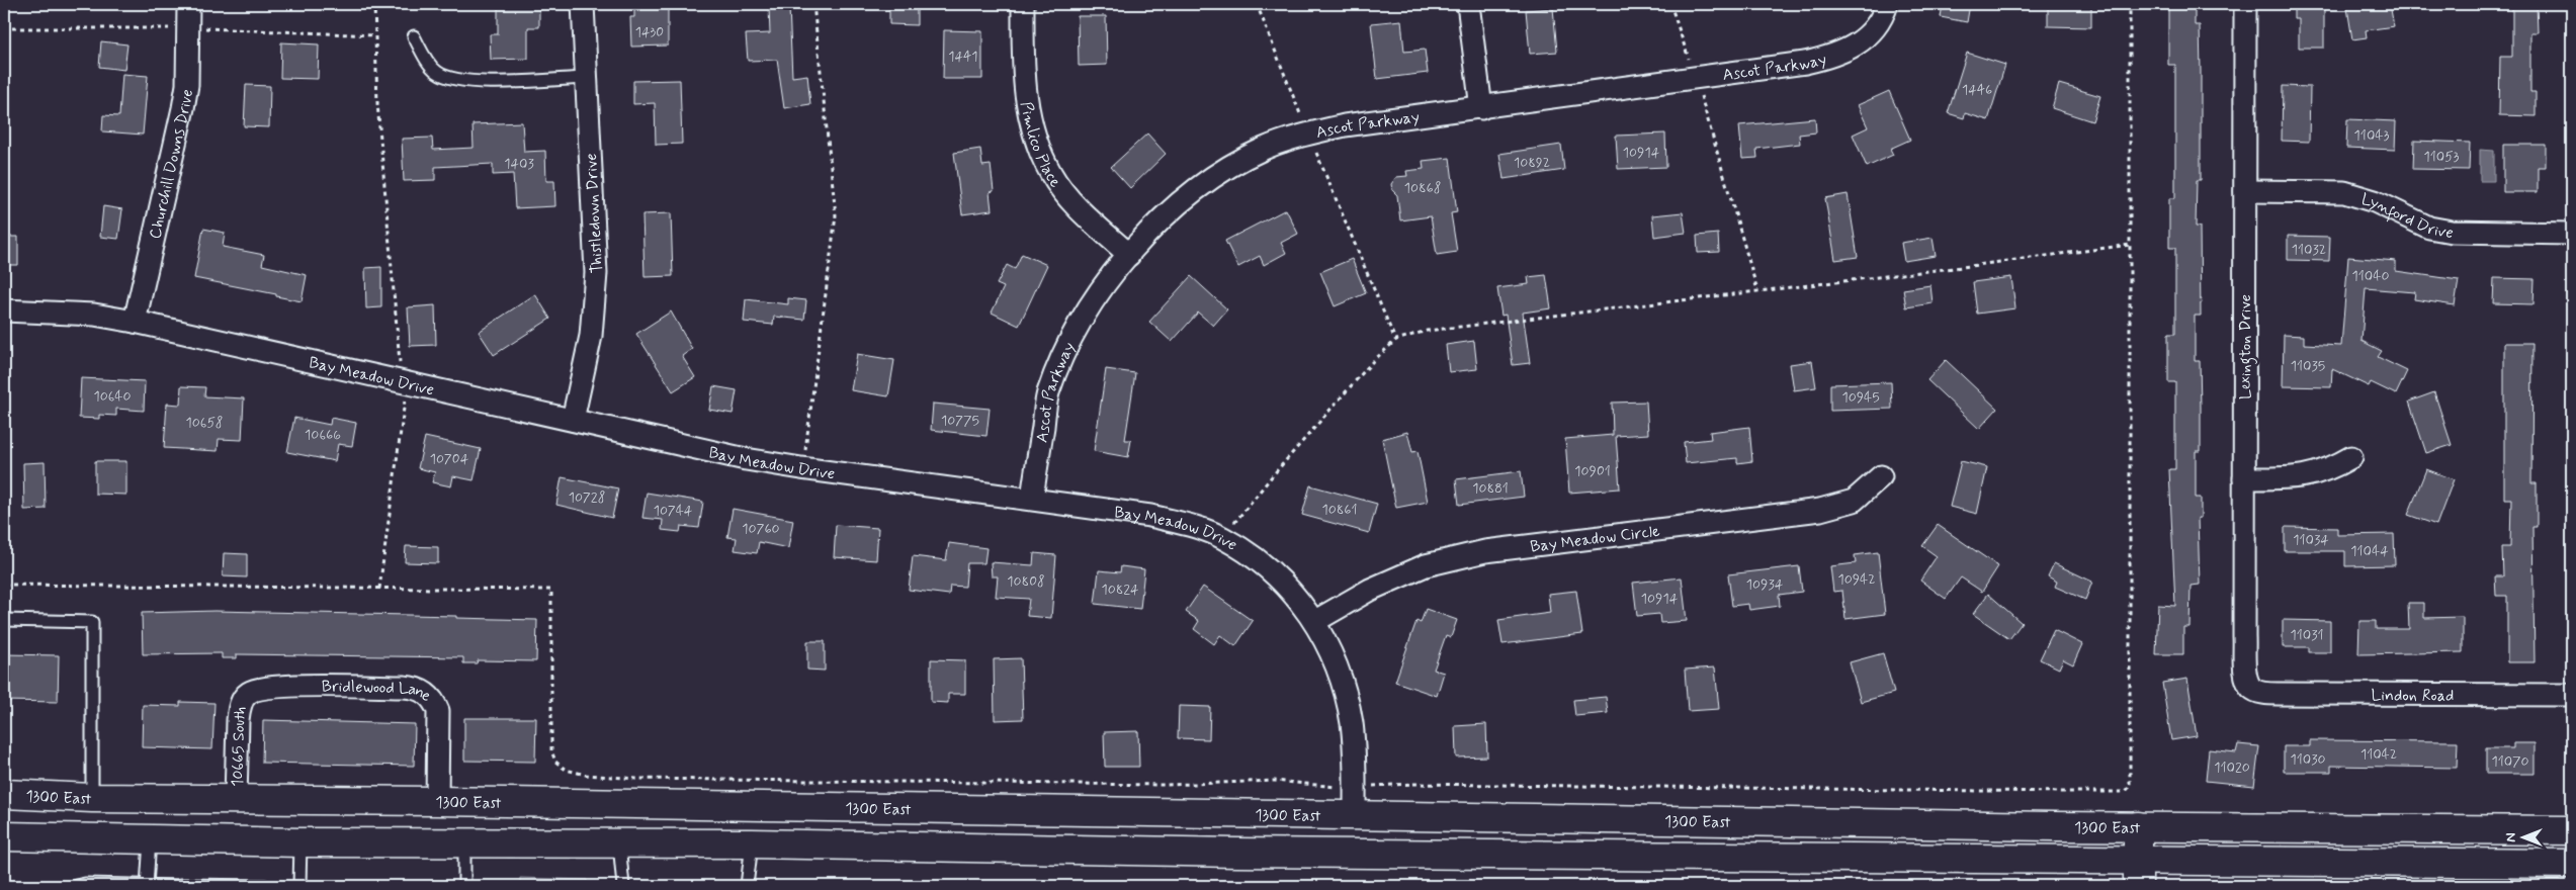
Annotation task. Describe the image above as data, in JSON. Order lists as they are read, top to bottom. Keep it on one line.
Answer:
{"streets":{"main road":["1300 East"],"street":["Ascot Parkway","Pimlico Place","Churchill Downs Drive","Thistledown Drive","Lynford Drive","Lexington Drive","Bay Meadow Drive","Bay Meadow Circle","Bridlewood Lane","Lindon Road","10665 South"]},"crossings":[["Ascot Parkway","Pimlico Place"],["Ascot Parkway","Bay Meadow Drive"],["Churchill Downs Drive","Bay Meadow Drive"],["Thistledown Drive","Bay Meadow Drive"],["Lynford Drive","Lexington Drive"],["Lexington Drive","Lindon Road"],["Bay Meadow Drive","Bay Meadow Circle"],["Bay Meadow Drive","1300 East"],["Bridlewood Lane","10665 South"],["Bridlewood Lane","1300 East"],["10665 South","1300 East"]],"house_numbers":["1430","1441","1446","11043","10914","11053","10892","1403","10868","11032","11040","11035","10640","10945","10775","10658","10666","10704","10901","10881","10728","10861","10744","10760","11034","11044","10942","10808","10934","10824","10914","11031","11042","11030","11070","11020"],"north":"left"}
